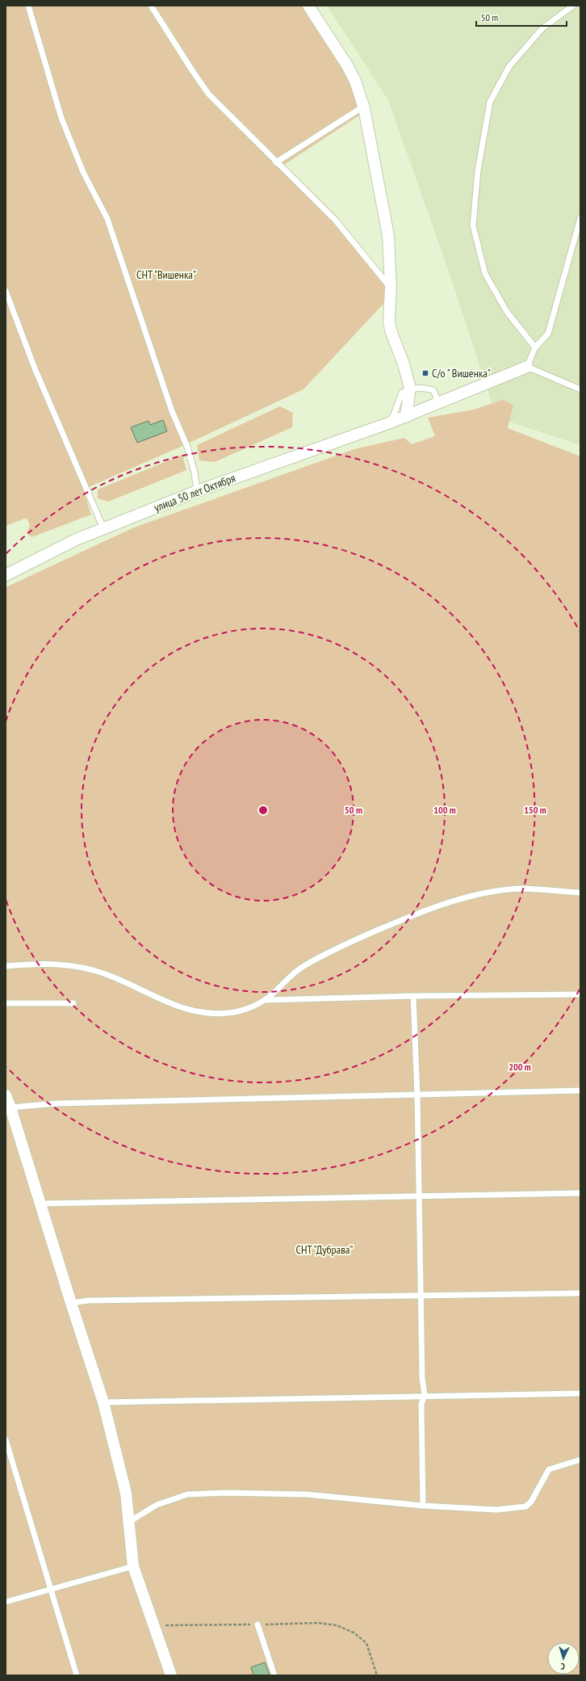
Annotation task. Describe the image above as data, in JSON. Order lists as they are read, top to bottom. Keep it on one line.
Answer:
{"streets":{"street":["улица 50 лет Октября"]},"parks":["СНТ \"Вишенка\"","СНТ \"Дубрава\""],"places":{"transit":["С/о \" Вишенка\""]},"scale_bar":"50 m","north":"bottom","rings":["50 m","100 m","150 m","200 m"]}
